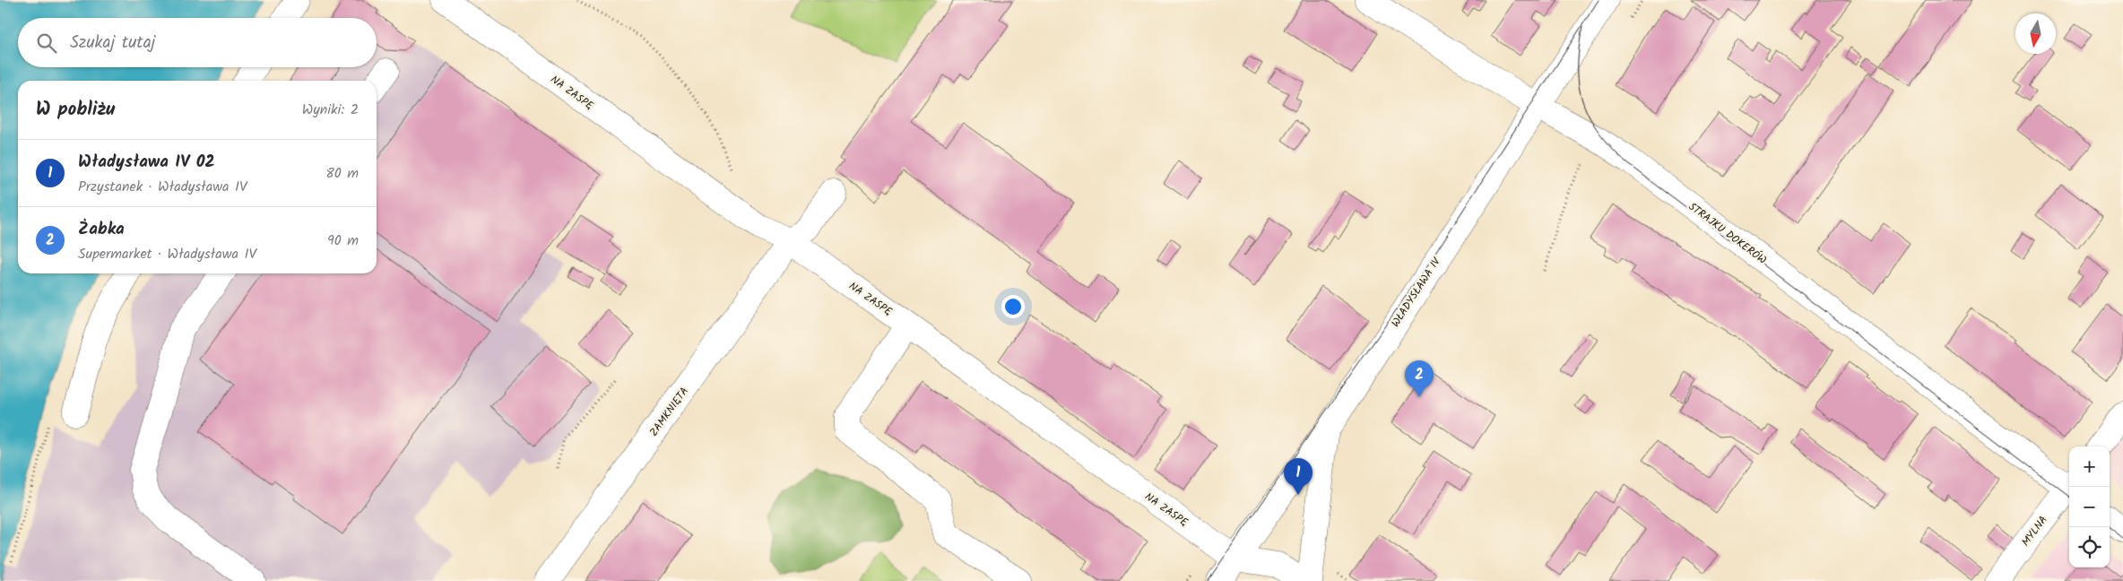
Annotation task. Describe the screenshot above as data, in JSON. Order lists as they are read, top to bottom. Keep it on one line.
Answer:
{"streets":{"street":["NA ZASPĘ","STRAJKU DOKERÓW","WŁADYSŁAWA IV","ZAMKNIĘTA","MYLNA"]},"crossings":[["NA ZASPĘ","WŁADYSŁAWA IV"],["NA ZASPĘ","ZAMKNIĘTA"],["STRAJKU DOKERÓW","WŁADYSŁAWA IV"]],"north":"bottom","page":{"search":"Szukaj tutaj","heading":["W pobliżu","Wyniki: 2"],"list":[{"mark":"1","name":"Władysława IV 02","note":"Przystanek · Władysława IV","value":"80 m"},{"mark":"2","name":"Żabka","note":"Supermarket · Władysława IV","value":"90 m"}],"pins":["2","1"],"map_buttons":["+","−"]}}
